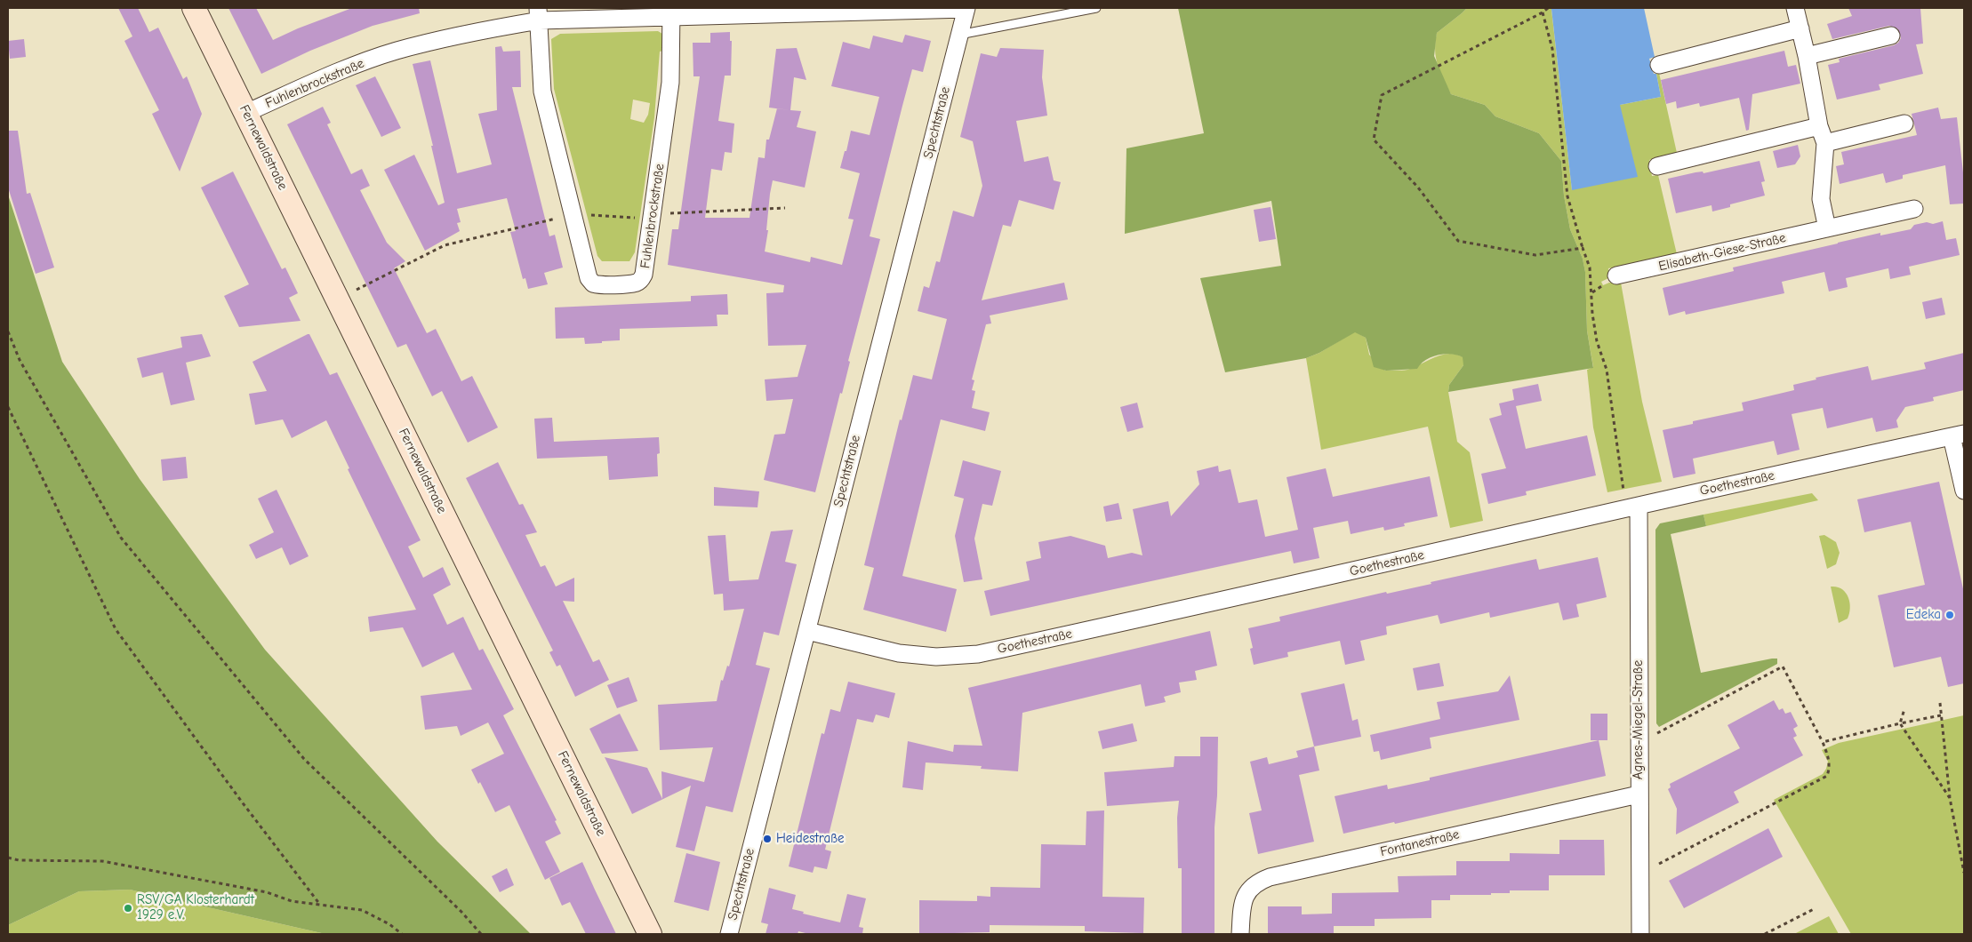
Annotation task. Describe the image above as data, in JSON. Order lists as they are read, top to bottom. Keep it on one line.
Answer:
{"streets":{"street":["Fuhlenbrockstraße","Spechtstraße","Fernewaldstraße","Elisabeth-Giese-Straße","Goethestraße","Agnes-Miegel-Straße","Fontanestraße"]},"crossings":[["Fuhlenbrockstraße","Spechtstraße"],["Fuhlenbrockstraße","Fernewaldstraße"],["Spechtstraße","Goethestraße"],["Goethestraße","Agnes-Miegel-Straße"],["Agnes-Miegel-Straße","Fontanestraße"]],"places":["Edeka","Heidestraße","RSV/GA Klosterhardt 1929 e.V."]}
